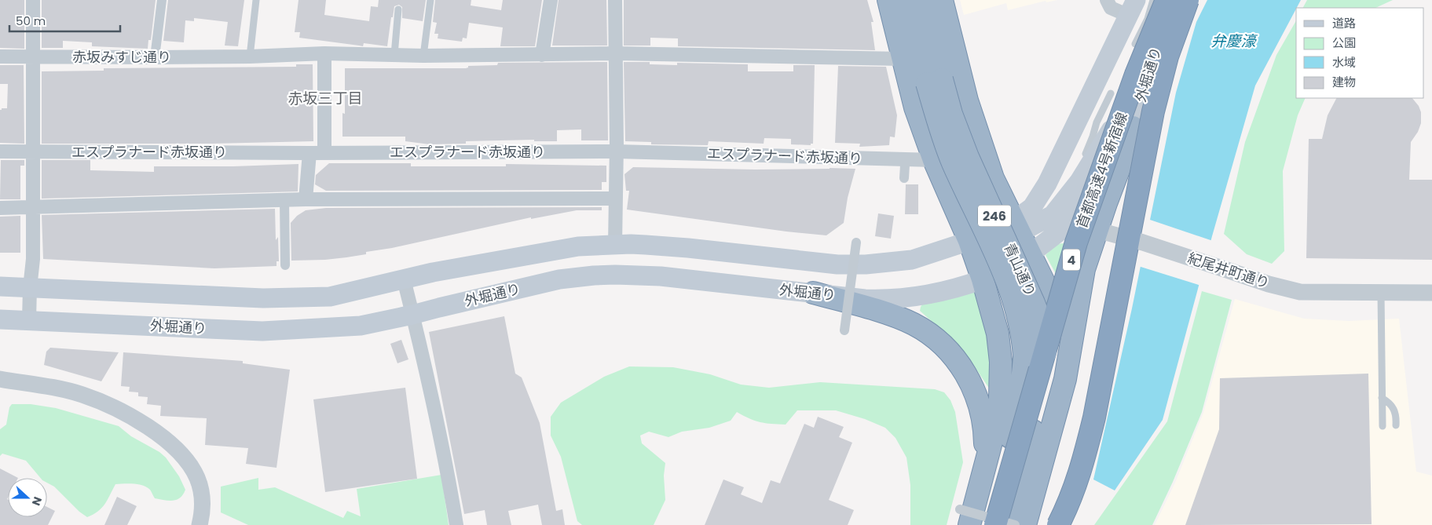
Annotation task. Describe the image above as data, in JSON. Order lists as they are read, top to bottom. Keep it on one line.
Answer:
{"streets":{"highway":["首都高速4号新宿線","246","4","青山通り"],"main road":["外堀通り"],"street":["赤坂みすじ通り","エスプラナード赤坂通り","紀尾井町通り"]},"crossings":[["外堀通り","紀尾井町通り"]],"districts":["赤坂三丁目"],"water":["弁慶濠"],"legend":["道路","公園","水域","建物"],"scale_bar":"50 m","north":"right"}
